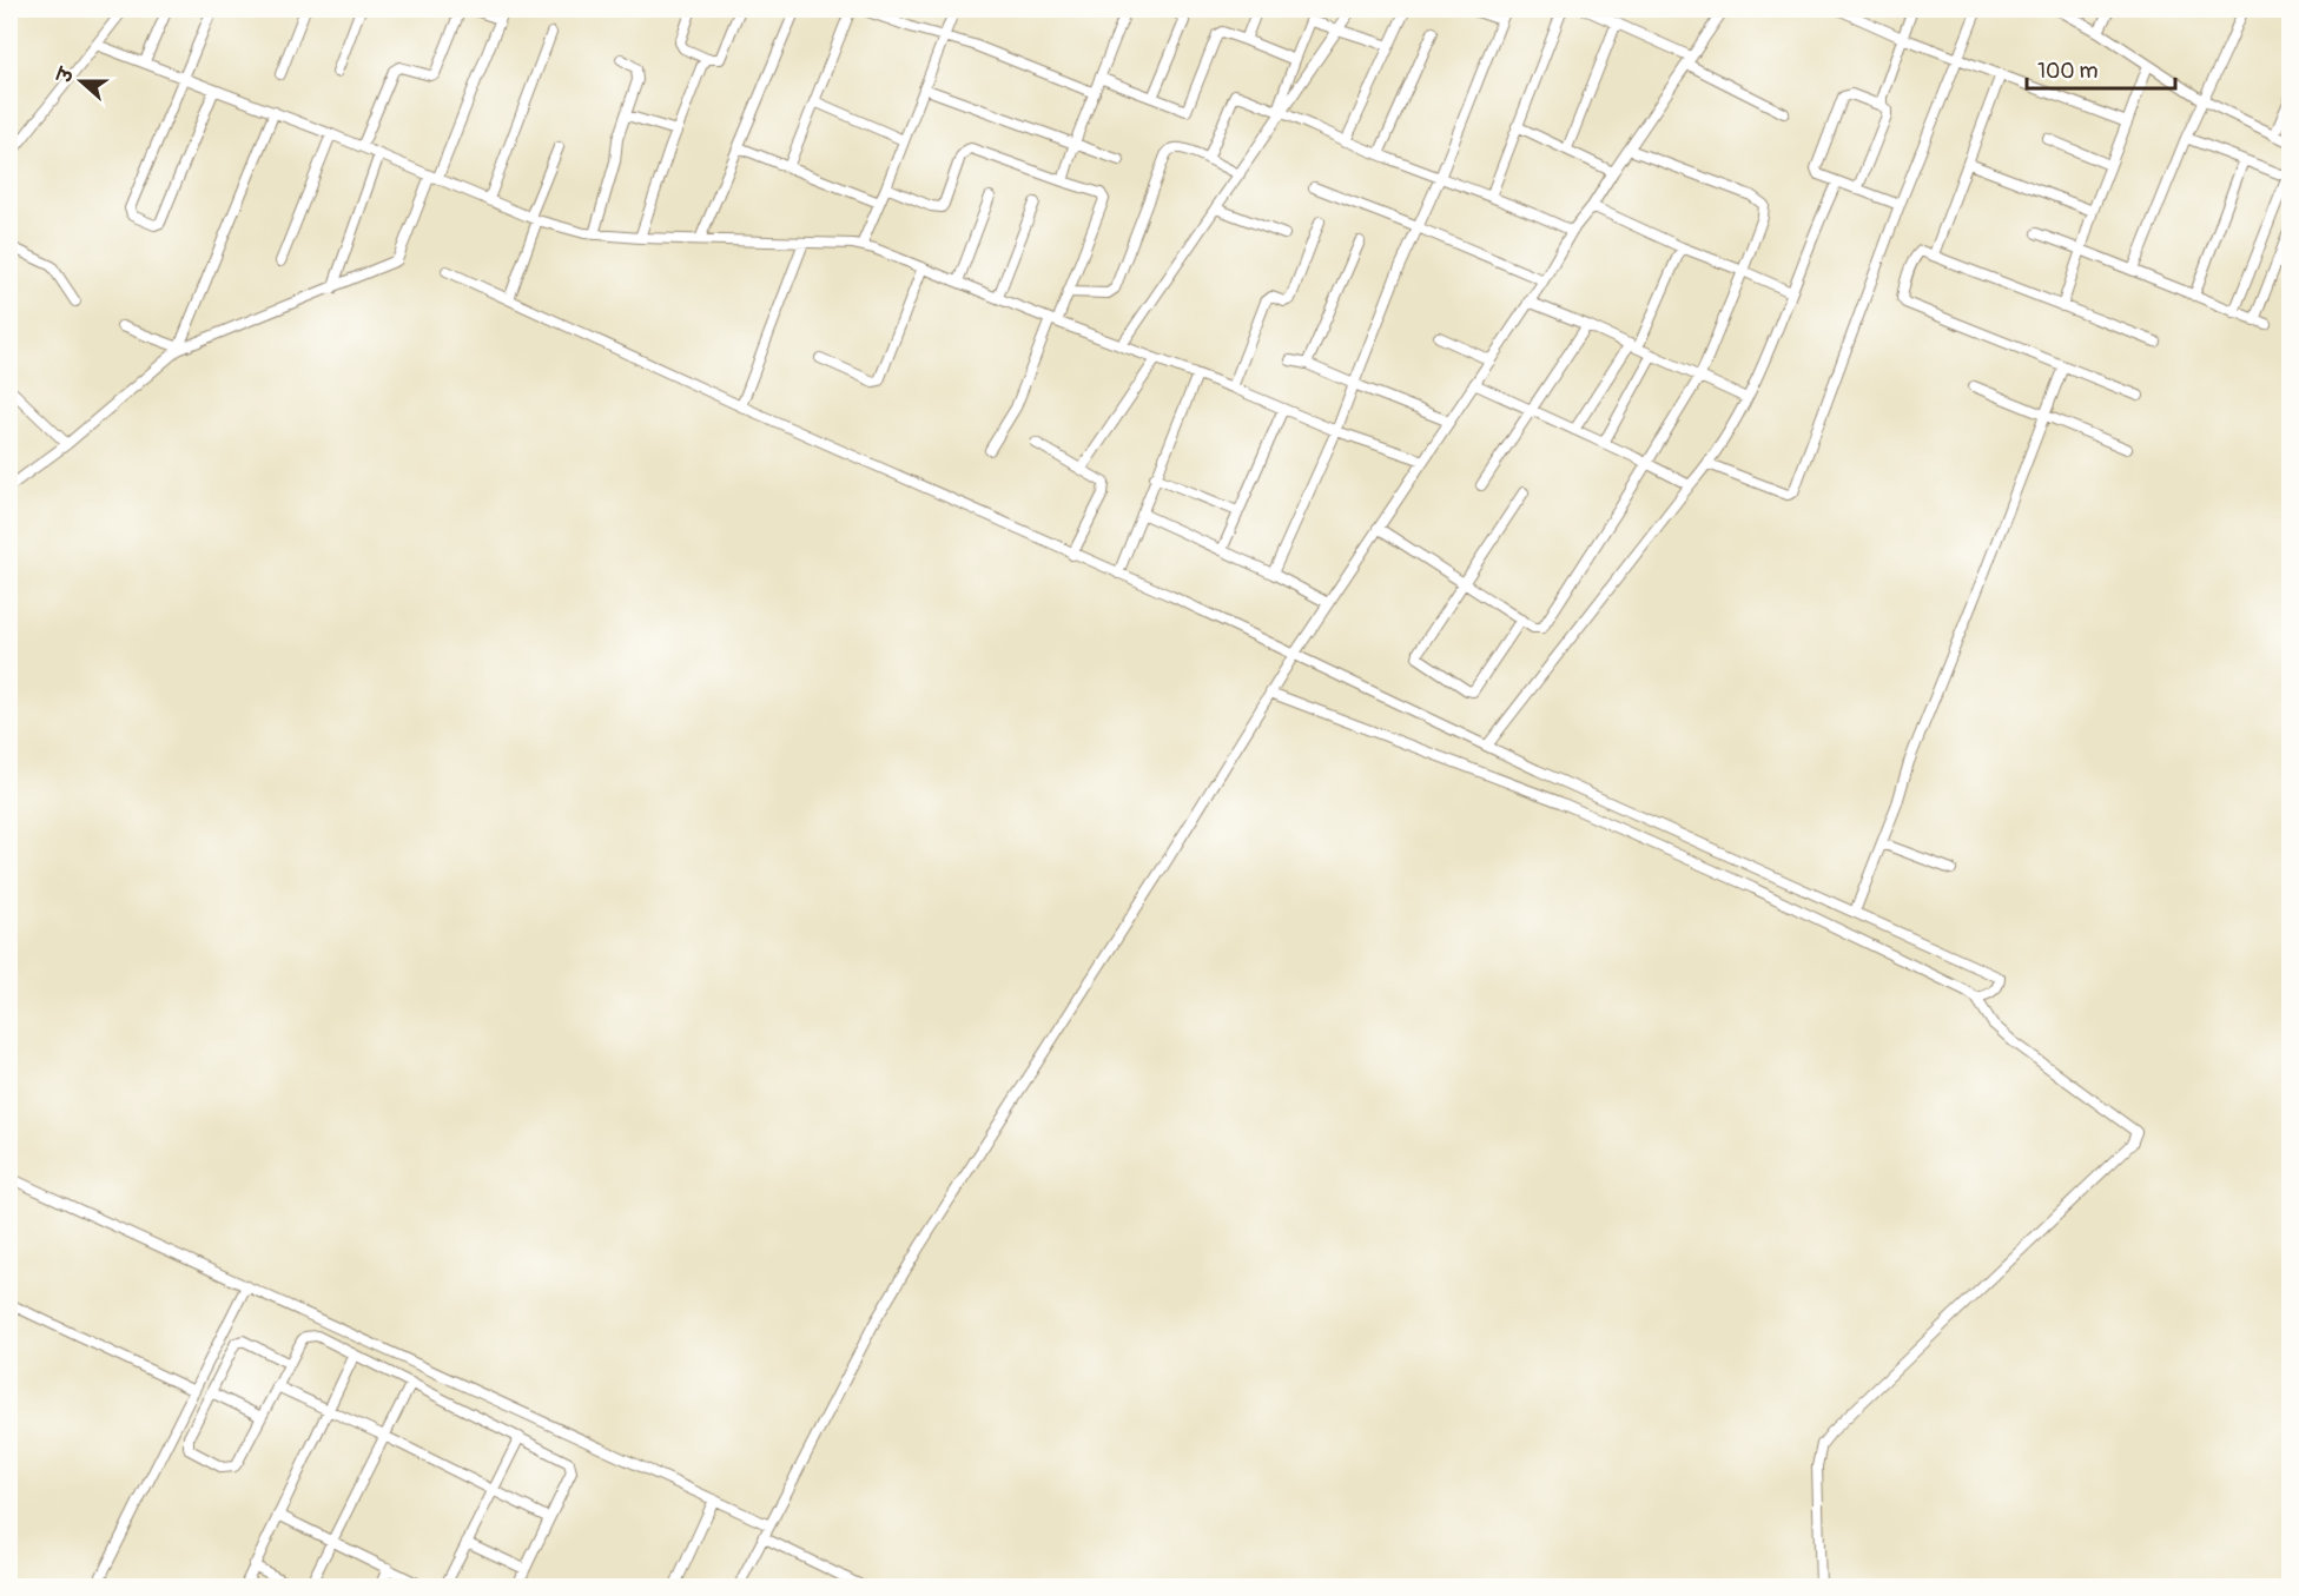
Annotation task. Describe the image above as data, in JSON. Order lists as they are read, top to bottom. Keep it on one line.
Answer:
{"scale_bar":"100 m","north":"left"}
